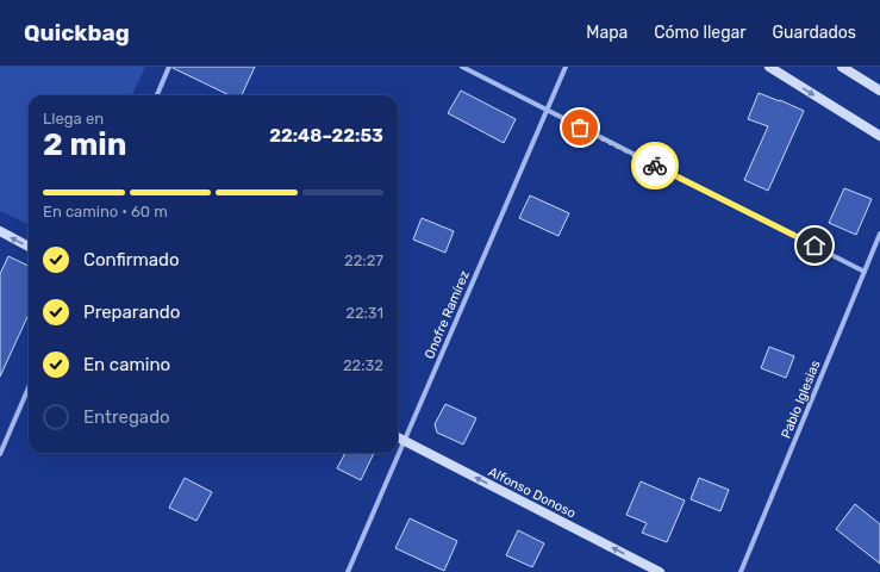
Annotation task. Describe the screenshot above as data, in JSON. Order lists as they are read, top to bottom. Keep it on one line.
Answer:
{"streets":{"street":["Onofre Ramírez","Pablo Iglesias","Alfonso Donoso"]},"crossings":[["Onofre Ramírez","Alfonso Donoso"]],"one_way":["Alfonso Donoso"],"page":{"header":"Quickbag","nav":["Mapa","Cómo llegar","Guardados"],"heading":["2 min","Llega en","22:48–22:53"],"bar":"En camino · 60 m","list":[["Confirmado","22:27"],["Preparando","22:31"],["En camino","22:32"],"Entregado"]}}
